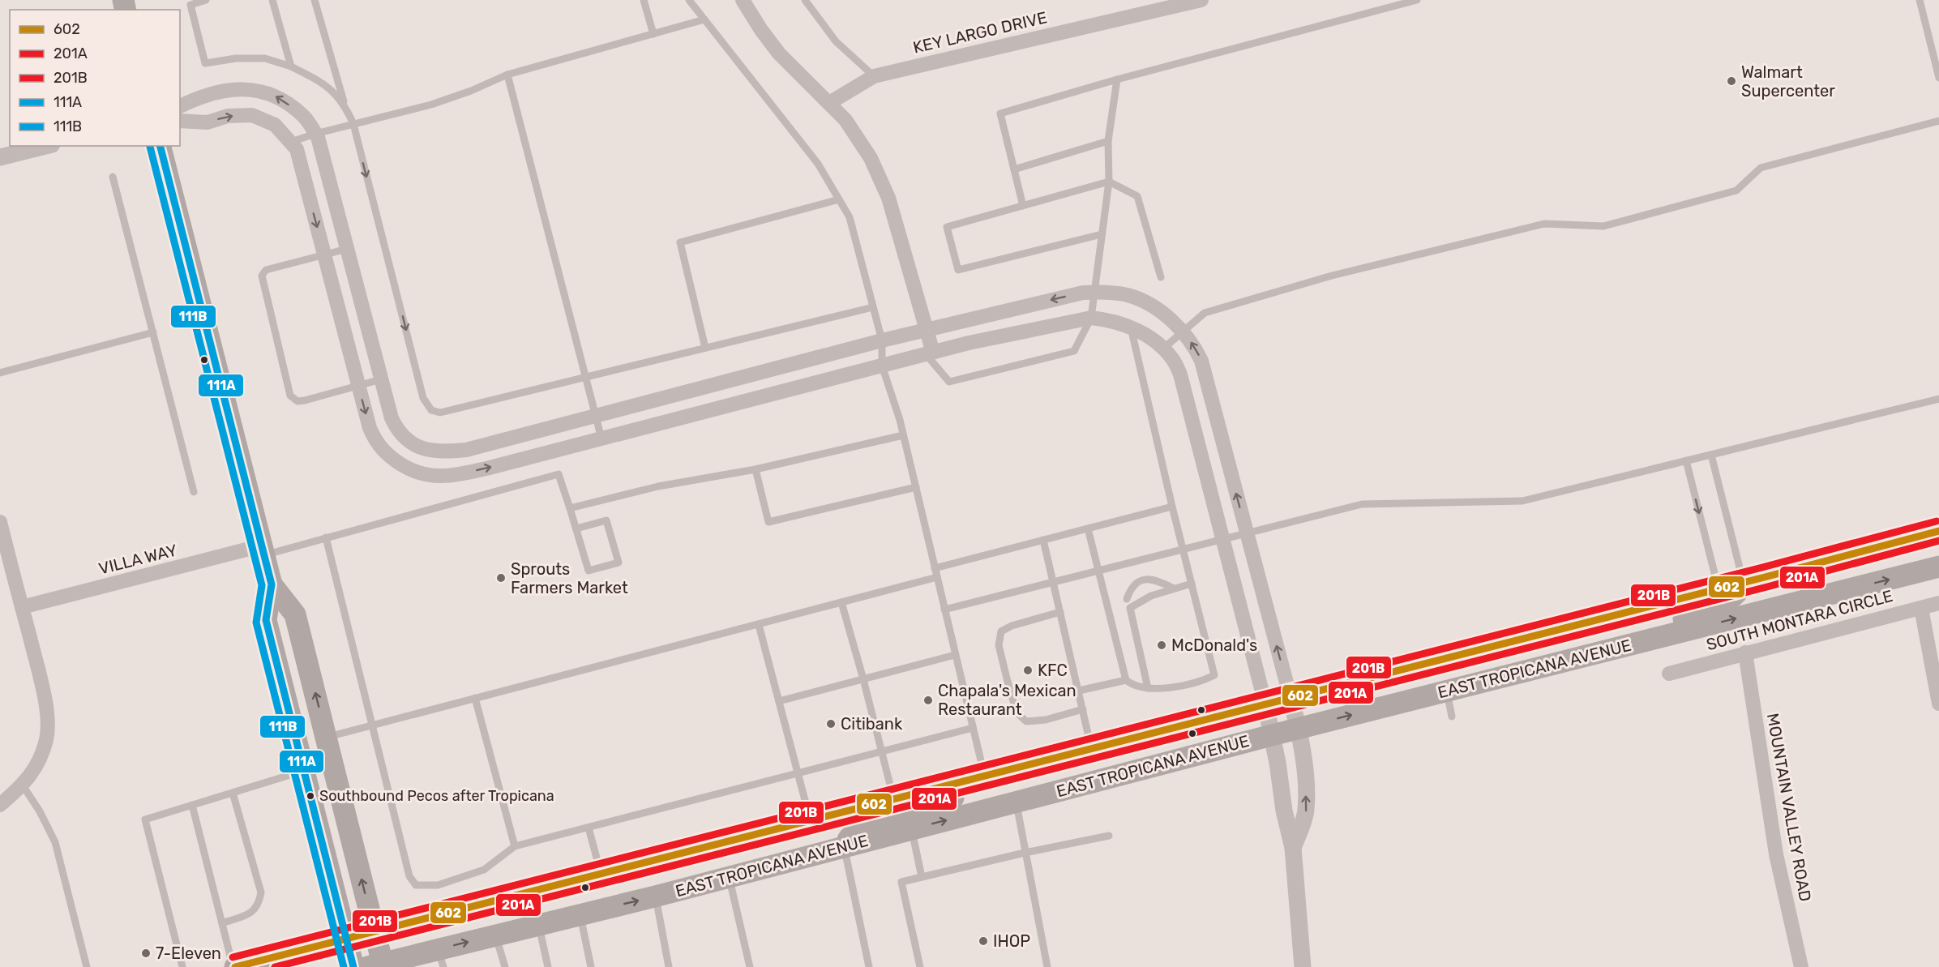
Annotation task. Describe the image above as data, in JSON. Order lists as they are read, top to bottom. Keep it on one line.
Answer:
{"streets":{"main road":["EAST TROPICANA AVENUE"],"street":["KEY LARGO DRIVE","VILLA WAY","SOUTH MONTARA CIRCLE","MOUNTAIN VALLEY ROAD"]},"crossings":[["SOUTH MONTARA CIRCLE","MOUNTAIN VALLEY ROAD"]],"places":["Walmart Supercenter","Sprouts Farmers Market","McDonald's","KFC","Chapala's Mexican Restaurant","Citibank","Southbound Pecos after Tropicana","IHOP","7-Eleven"],"lines":["transit line 111A","transit line 111B","transit line 201B","transit line 602","transit line 201A"],"legend":["602","201A","201B","111A","111B"]}
